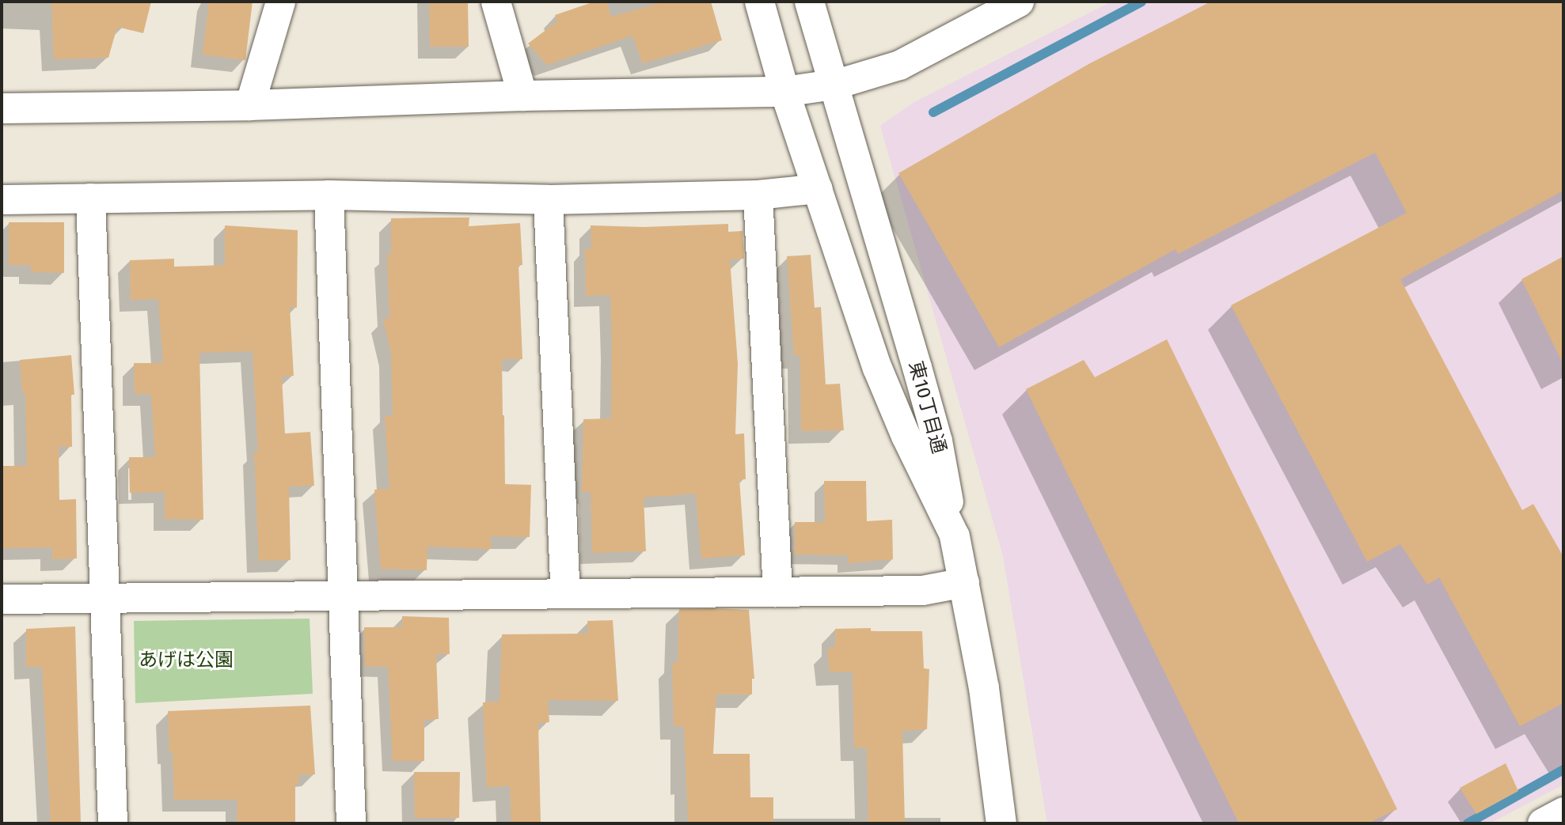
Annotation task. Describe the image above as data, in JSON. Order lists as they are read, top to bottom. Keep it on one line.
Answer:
{"streets":{"street":["東10丁目通"]},"parks":["あげは公園"]}
